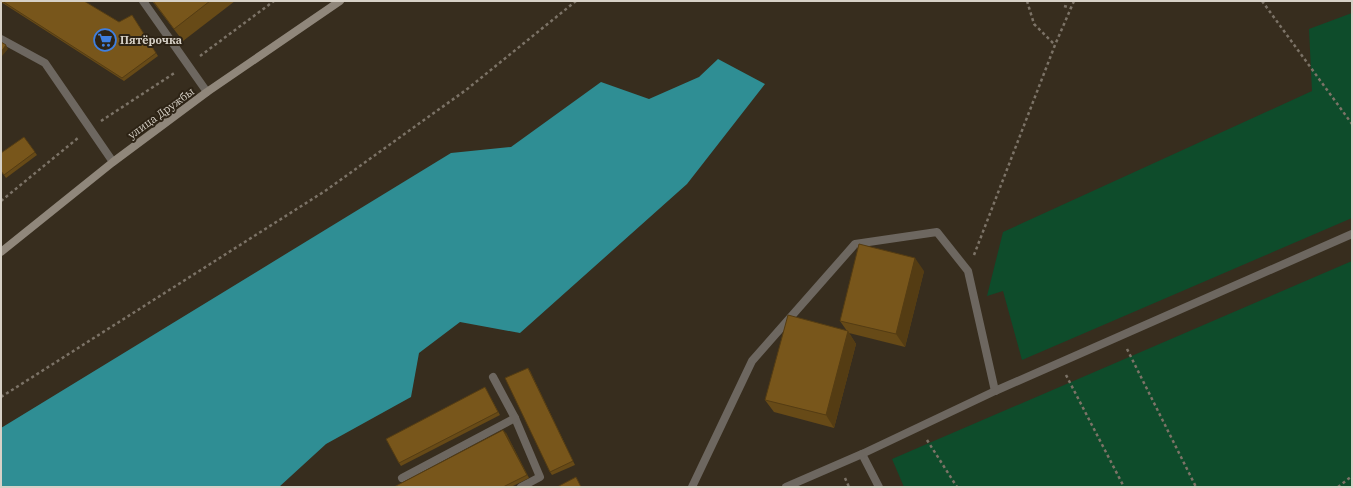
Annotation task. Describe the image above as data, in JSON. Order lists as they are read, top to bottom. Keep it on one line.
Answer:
{"streets":{"street":["улица Дружбы"]},"places":{"supermarket":["Пятёрочка"]}}
